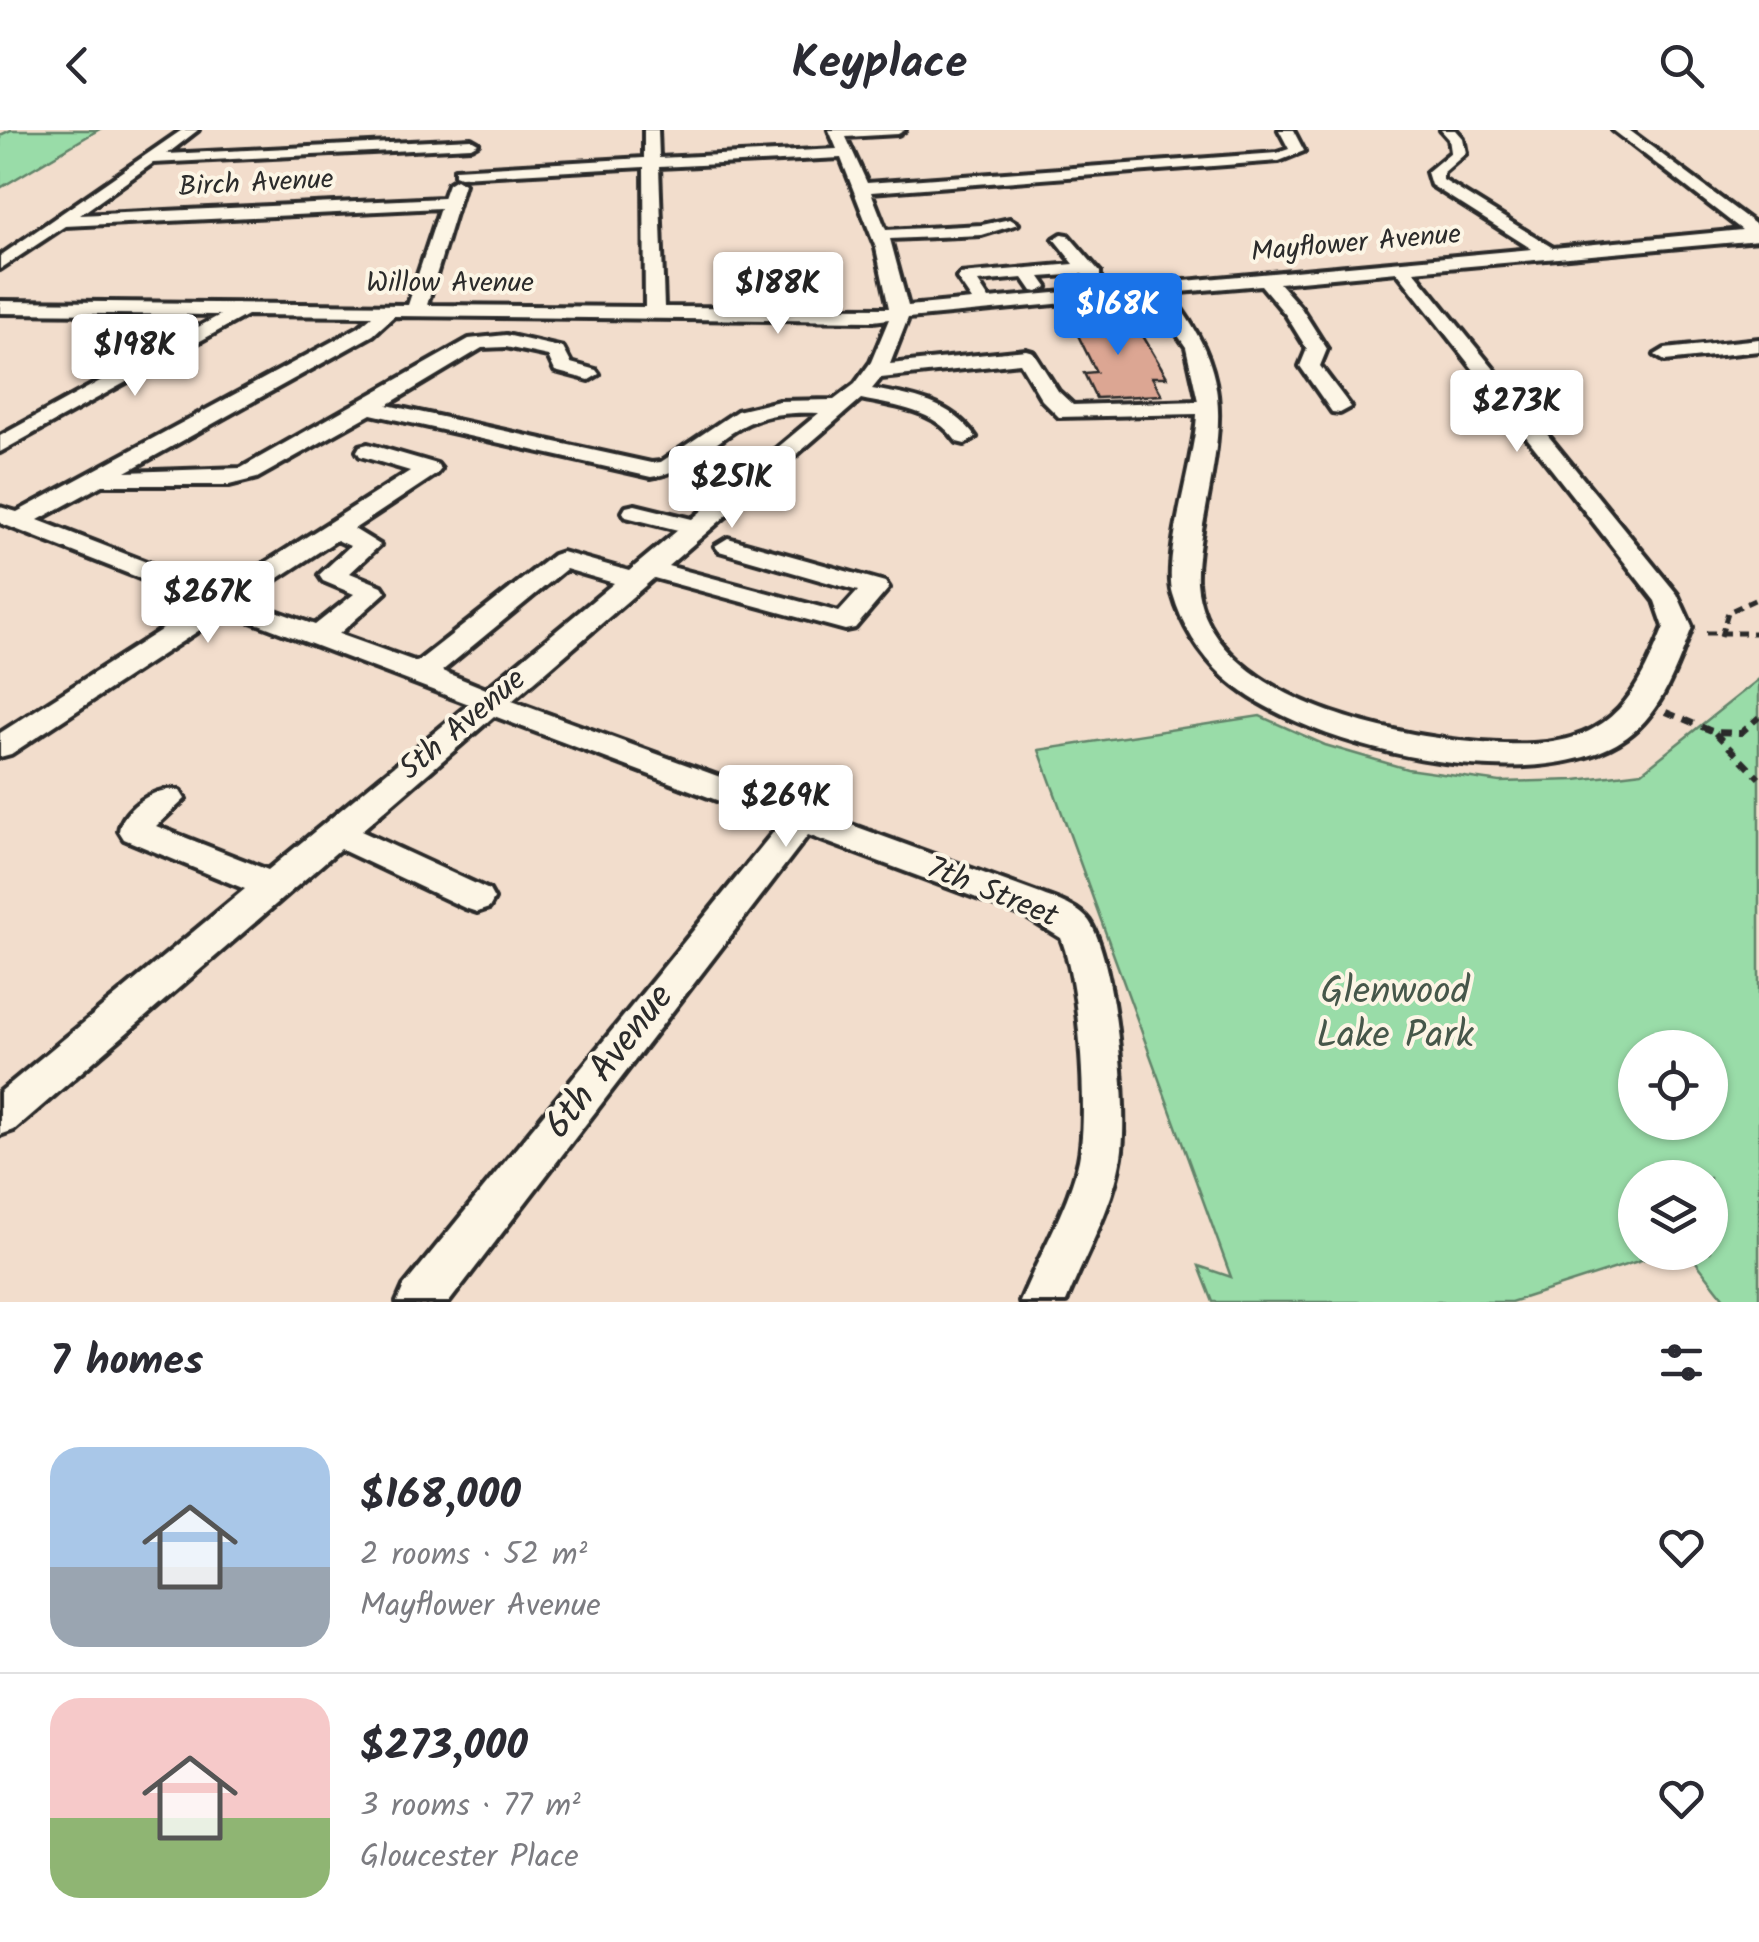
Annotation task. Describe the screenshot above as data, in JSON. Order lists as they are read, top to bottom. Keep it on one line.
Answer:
{"streets":{"street":["Birch Avenue","Mayflower Avenue","Willow Avenue","5th Avenue","7th Street","6th Avenue"]},"crossings":[["Mayflower Avenue","Willow Avenue"],["Mayflower Avenue","5th Avenue"],["Willow Avenue","5th Avenue"],["5th Avenue","7th Street"],["7th Street","6th Avenue"]],"parks":["Glenwood Lake Park"],"page":{"header":"Keyplace","price":["$188K","$168K","$198K","$273K","$251K","$267K","$269K"],"heading":"7 homes","list":[{"name":"$168,000","note":"2 rooms · 52 m² · Mayflower Avenue"},{"name":"$273,000","note":"3 rooms · 77 m² · Gloucester Place"}]}}
